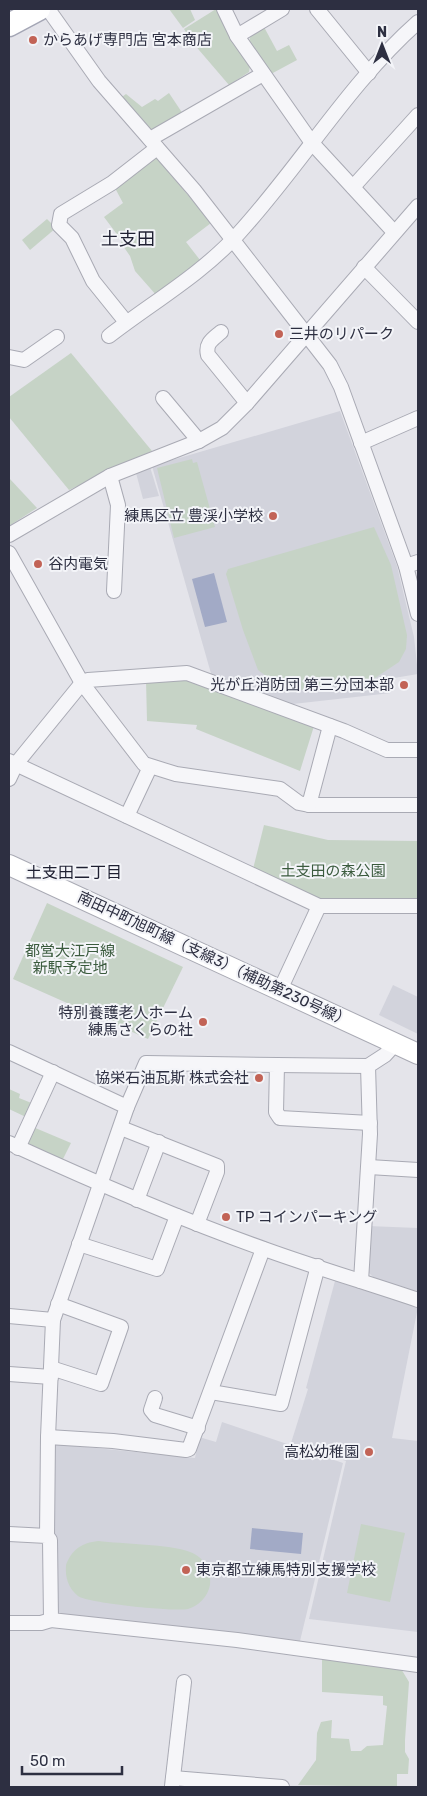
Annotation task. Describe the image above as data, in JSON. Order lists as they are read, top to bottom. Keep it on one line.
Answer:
{"streets":{"main road":["南田中町旭町線（支線3）（補助第230号線）"]},"districts":["土支田","土支田二丁目"],"parks":["土支田の森公園","都営大江戸線 新駅予定地"],"places":["からあげ専門店 宮本商店","三井のリパーク","練馬区立 豊渓小学校","谷内電気","光が丘消防団 第三分団本部","特別養護老人ホーム 練馬さくらの社","協栄石油瓦斯 株式会社","TP コインパーキング","高松幼稚園","東京都立練馬特別支援学校"],"scale_bar":"50 m","north":"top"}
